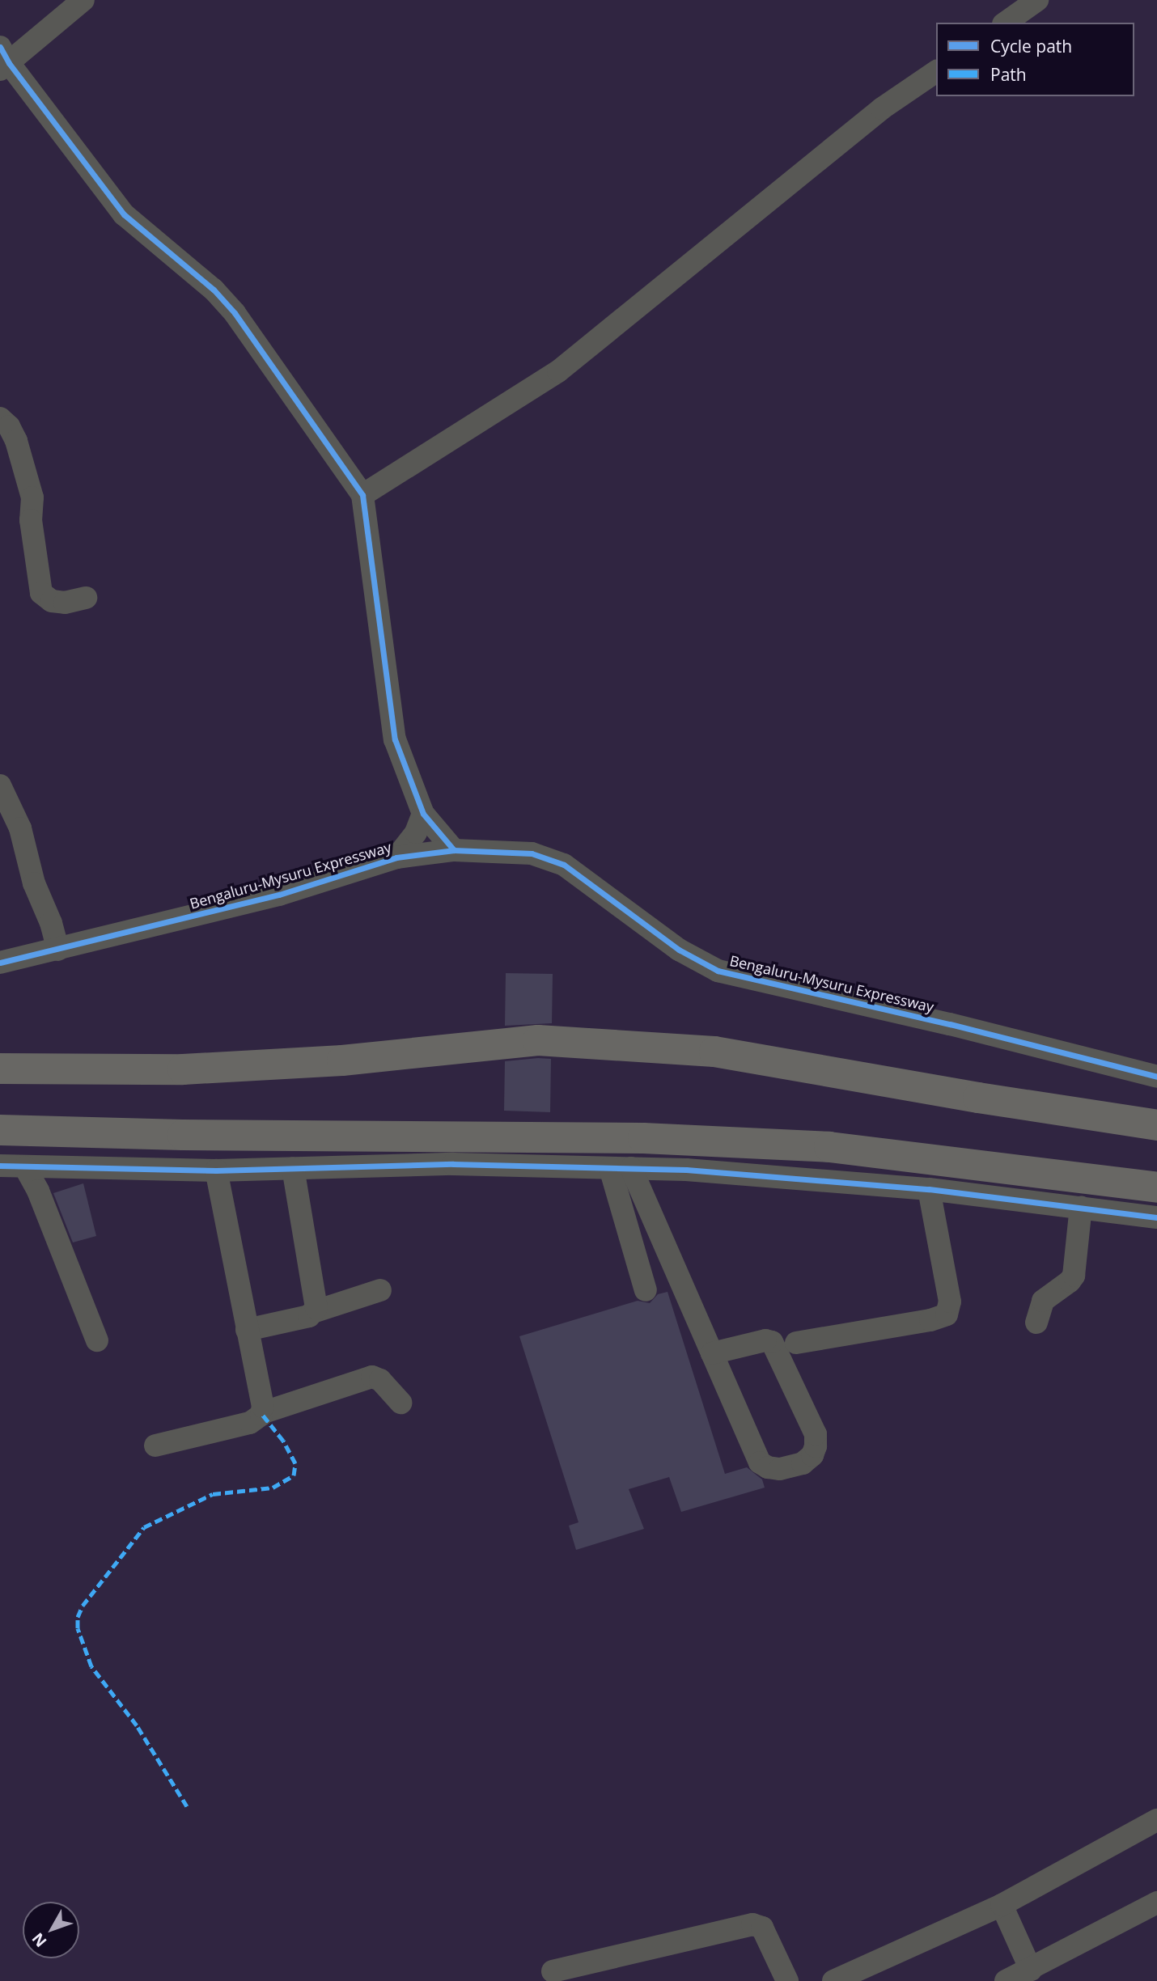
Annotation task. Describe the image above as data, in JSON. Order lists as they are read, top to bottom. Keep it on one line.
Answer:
{"streets":{"street":["Bengaluru-Mysuru Expressway"]},"legend":["Cycle path","Path"],"north":"bottom left"}
